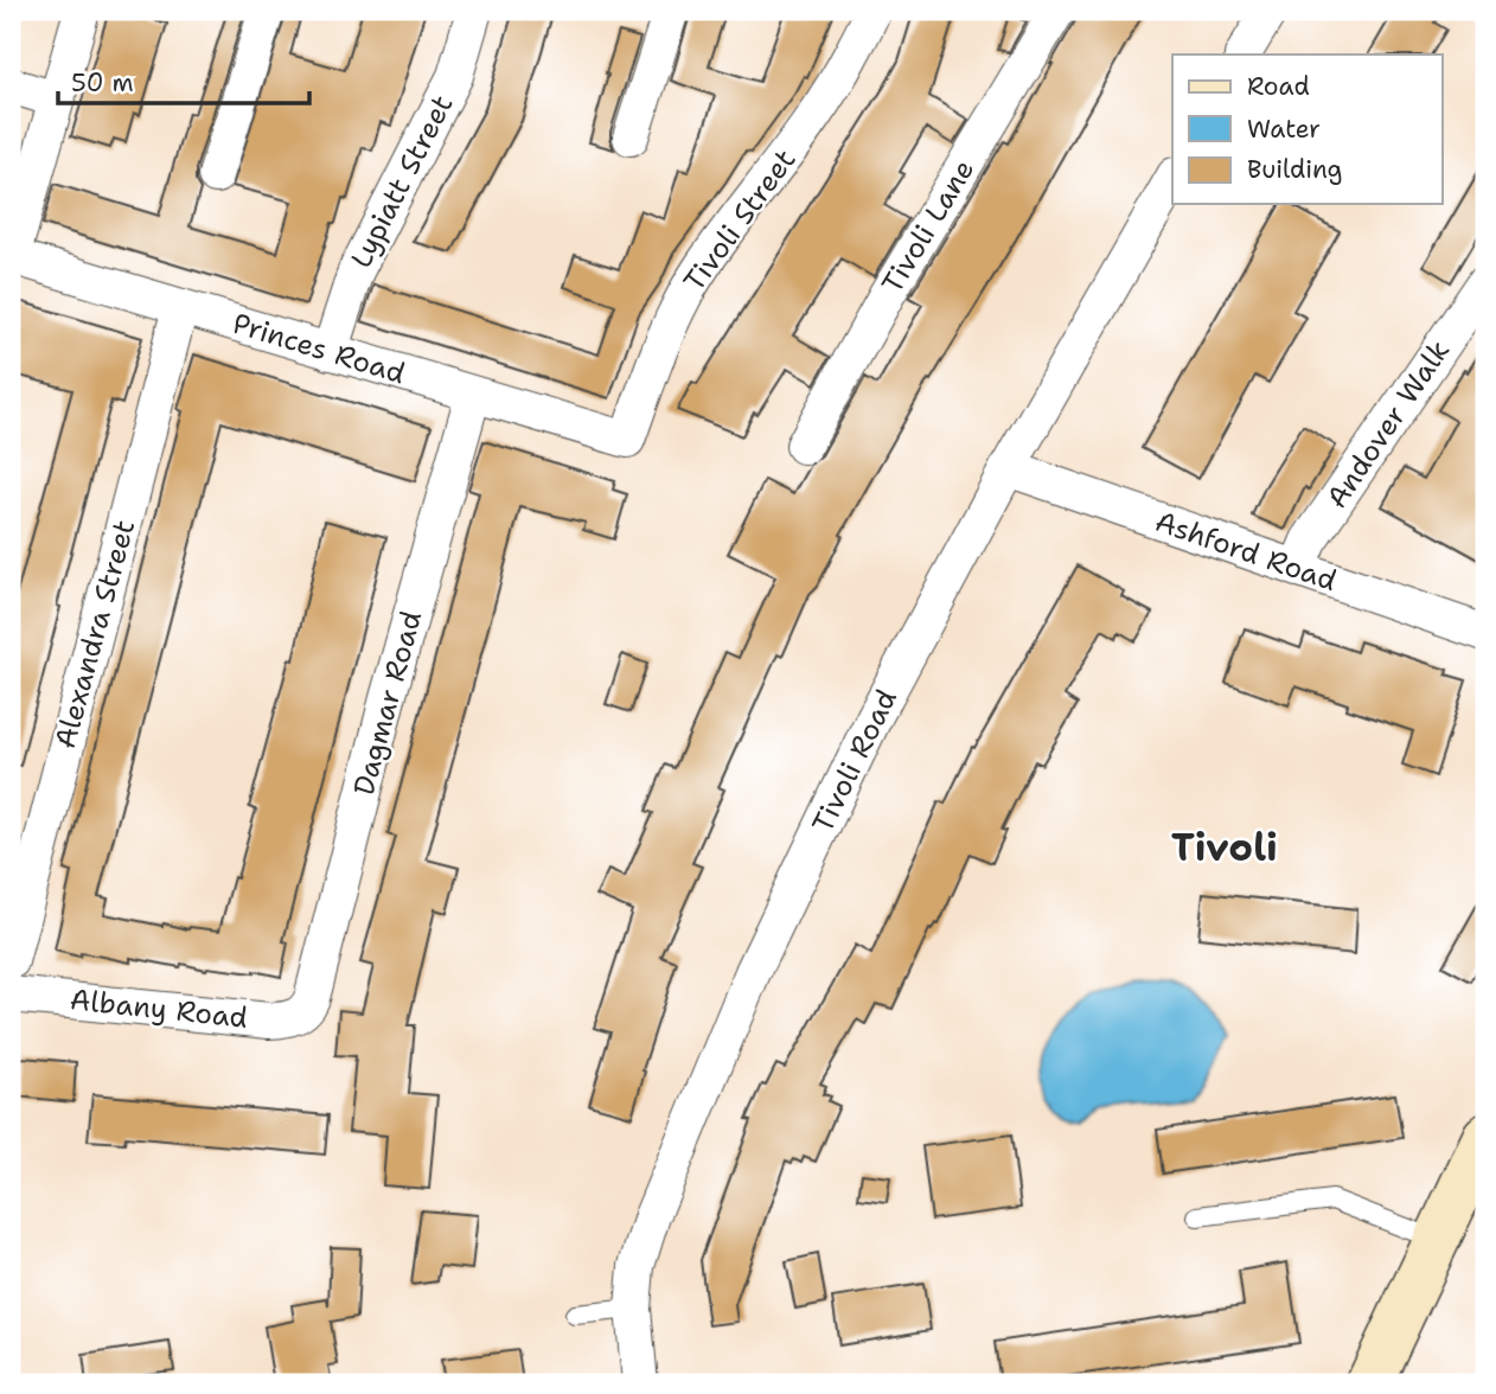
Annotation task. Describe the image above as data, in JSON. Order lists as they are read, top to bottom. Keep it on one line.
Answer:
{"streets":{"street":["Lypiatt Street","Tivoli Street","Tivoli Lane","Princes Road","Andover Walk","Ashford Road","Alexandra Street","Dagmar Road","Tivoli Road","Albany Road"]},"crossings":[["Lypiatt Street","Princes Road"],["Tivoli Street","Princes Road"],["Princes Road","Alexandra Street"],["Princes Road","Dagmar Road"],["Andover Walk","Ashford Road"],["Ashford Road","Tivoli Road"],["Dagmar Road","Albany Road"]],"districts":["Tivoli"],"legend":["Road","Water","Building"],"scale_bar":"50 m"}
